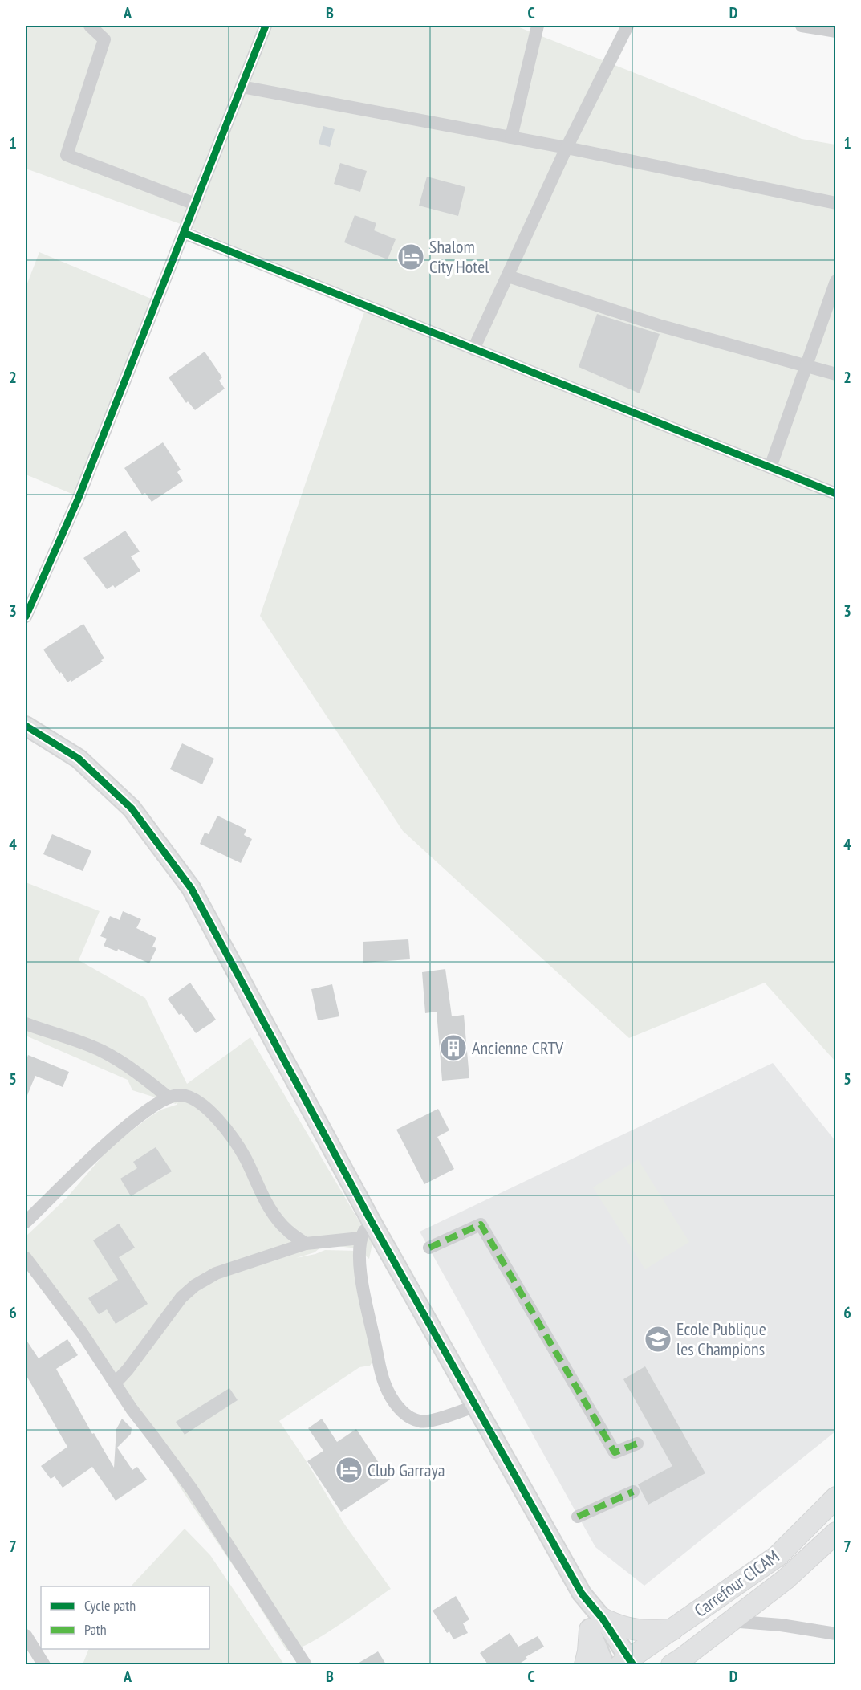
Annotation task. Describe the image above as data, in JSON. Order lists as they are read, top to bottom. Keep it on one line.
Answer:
{"streets":{"main road":["Carrefour CICAM"]},"places":{"hotel":["Shalom City Hotel","Club Garraya"],"building":["Ancienne CRTV"],"school or university":["Ecole Publique les Champions"]},"legend":["Cycle path","Path"],"grid":{"columns":["A","B","C","D"],"rows":["1","2","3","4","5","6","7"]}}
